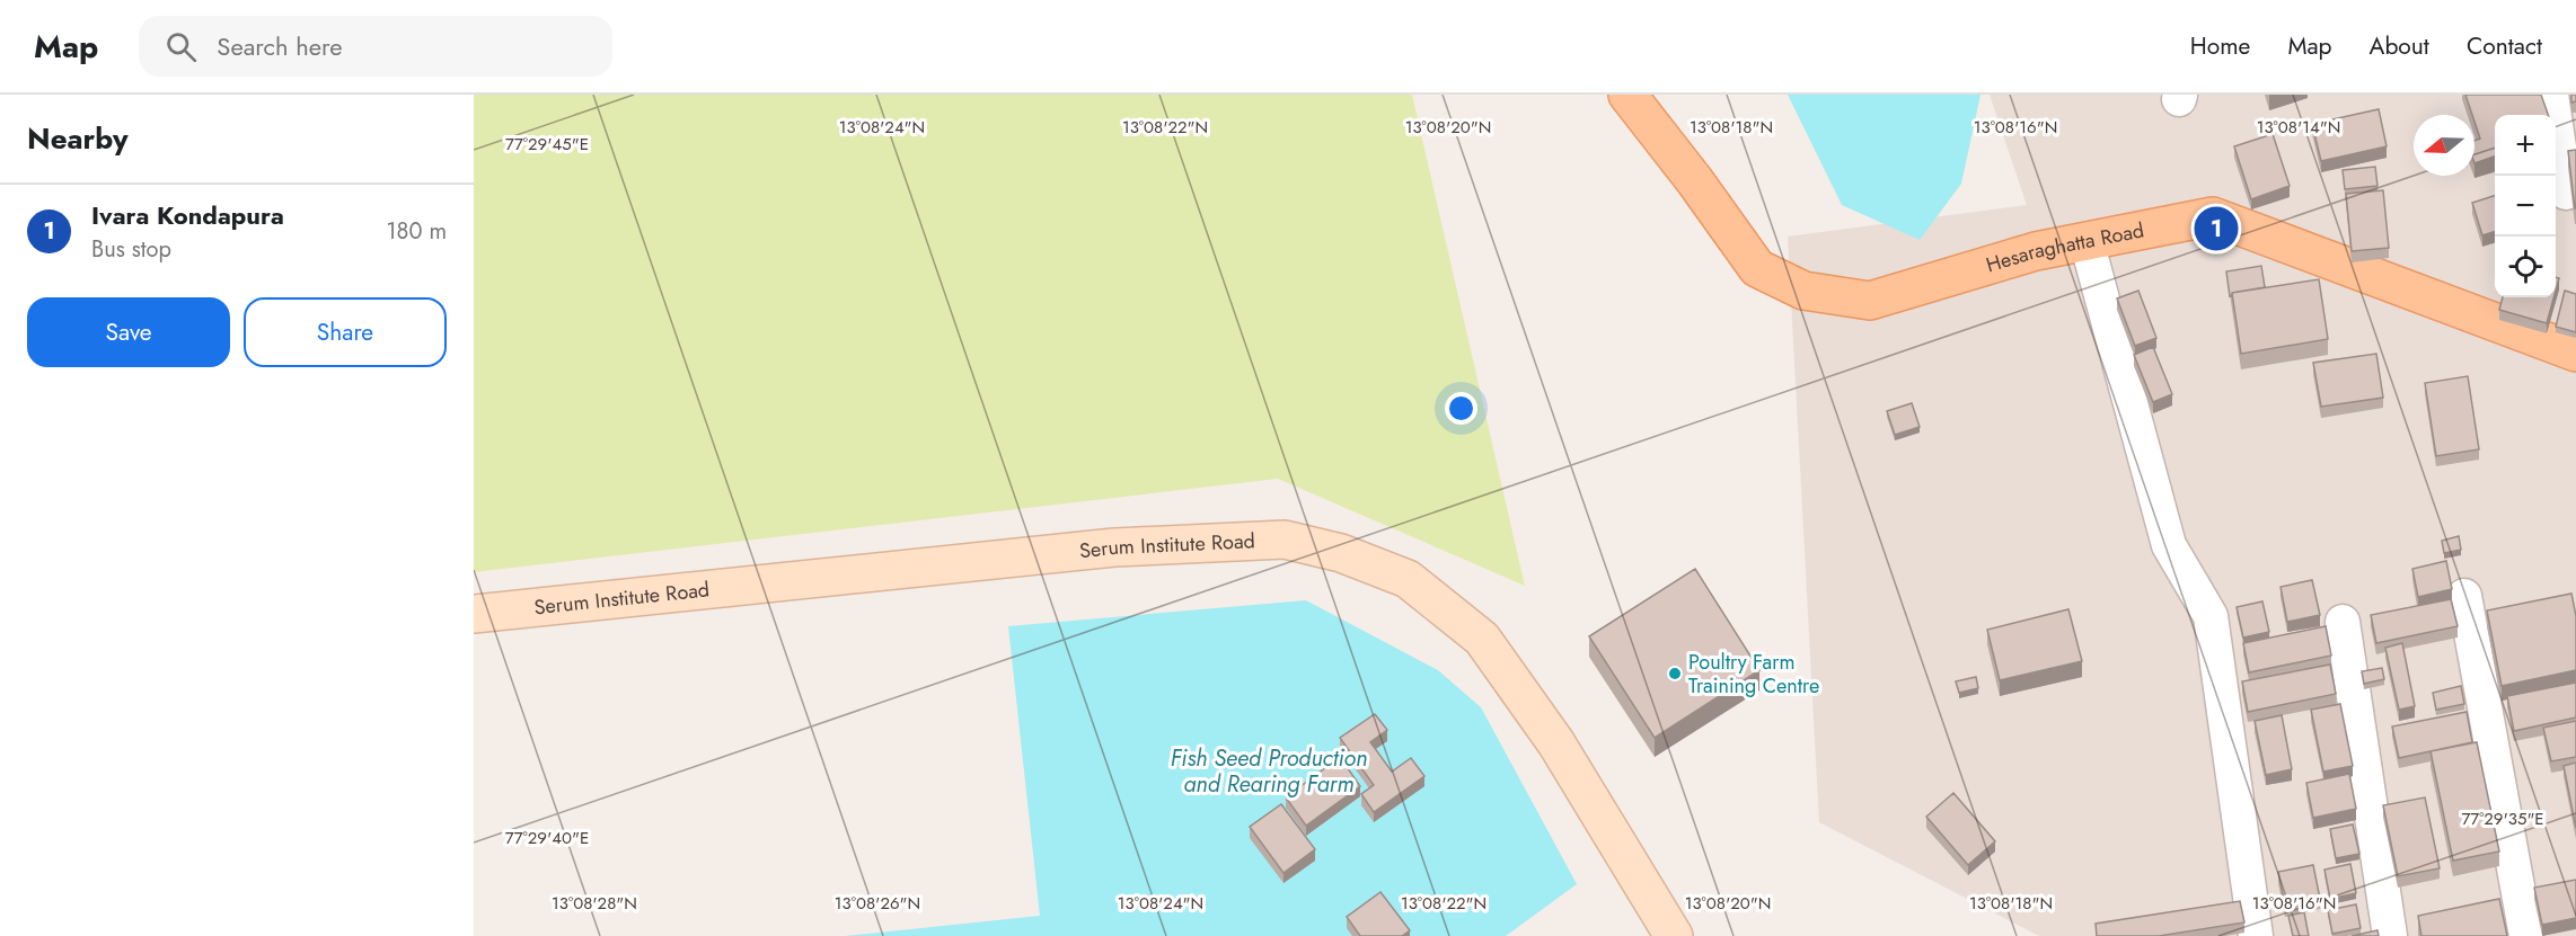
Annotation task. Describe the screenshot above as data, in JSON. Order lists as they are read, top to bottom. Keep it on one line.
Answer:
{"streets":{"main road":["Hesaraghatta Road","Serum Institute Road"]},"water":["Fish Seed Production and Rearing Farm"],"places":["Poultry Farm Training Centre"],"north":"left","page":{"header":"Map","search":"Search here","nav":["Home","Map","About","Contact"],"heading":"Nearby","map_buttons":["+","−"],"list":[{"mark":"1","name":"Ivara Kondapura","note":"Bus stop","value":"180 m"}],"pins":"1","buttons":["Save","Share"]},"coordinates":["13°08'24\"N","13°08'22\"N","13°08'20\"N","13°08'16\"N","13°08'14\"N","13°08'18\"N","77°29'45\"E","77°29'35\"E","77°29'40\"E","13°08'28\"N","13°08'26\"N"]}
